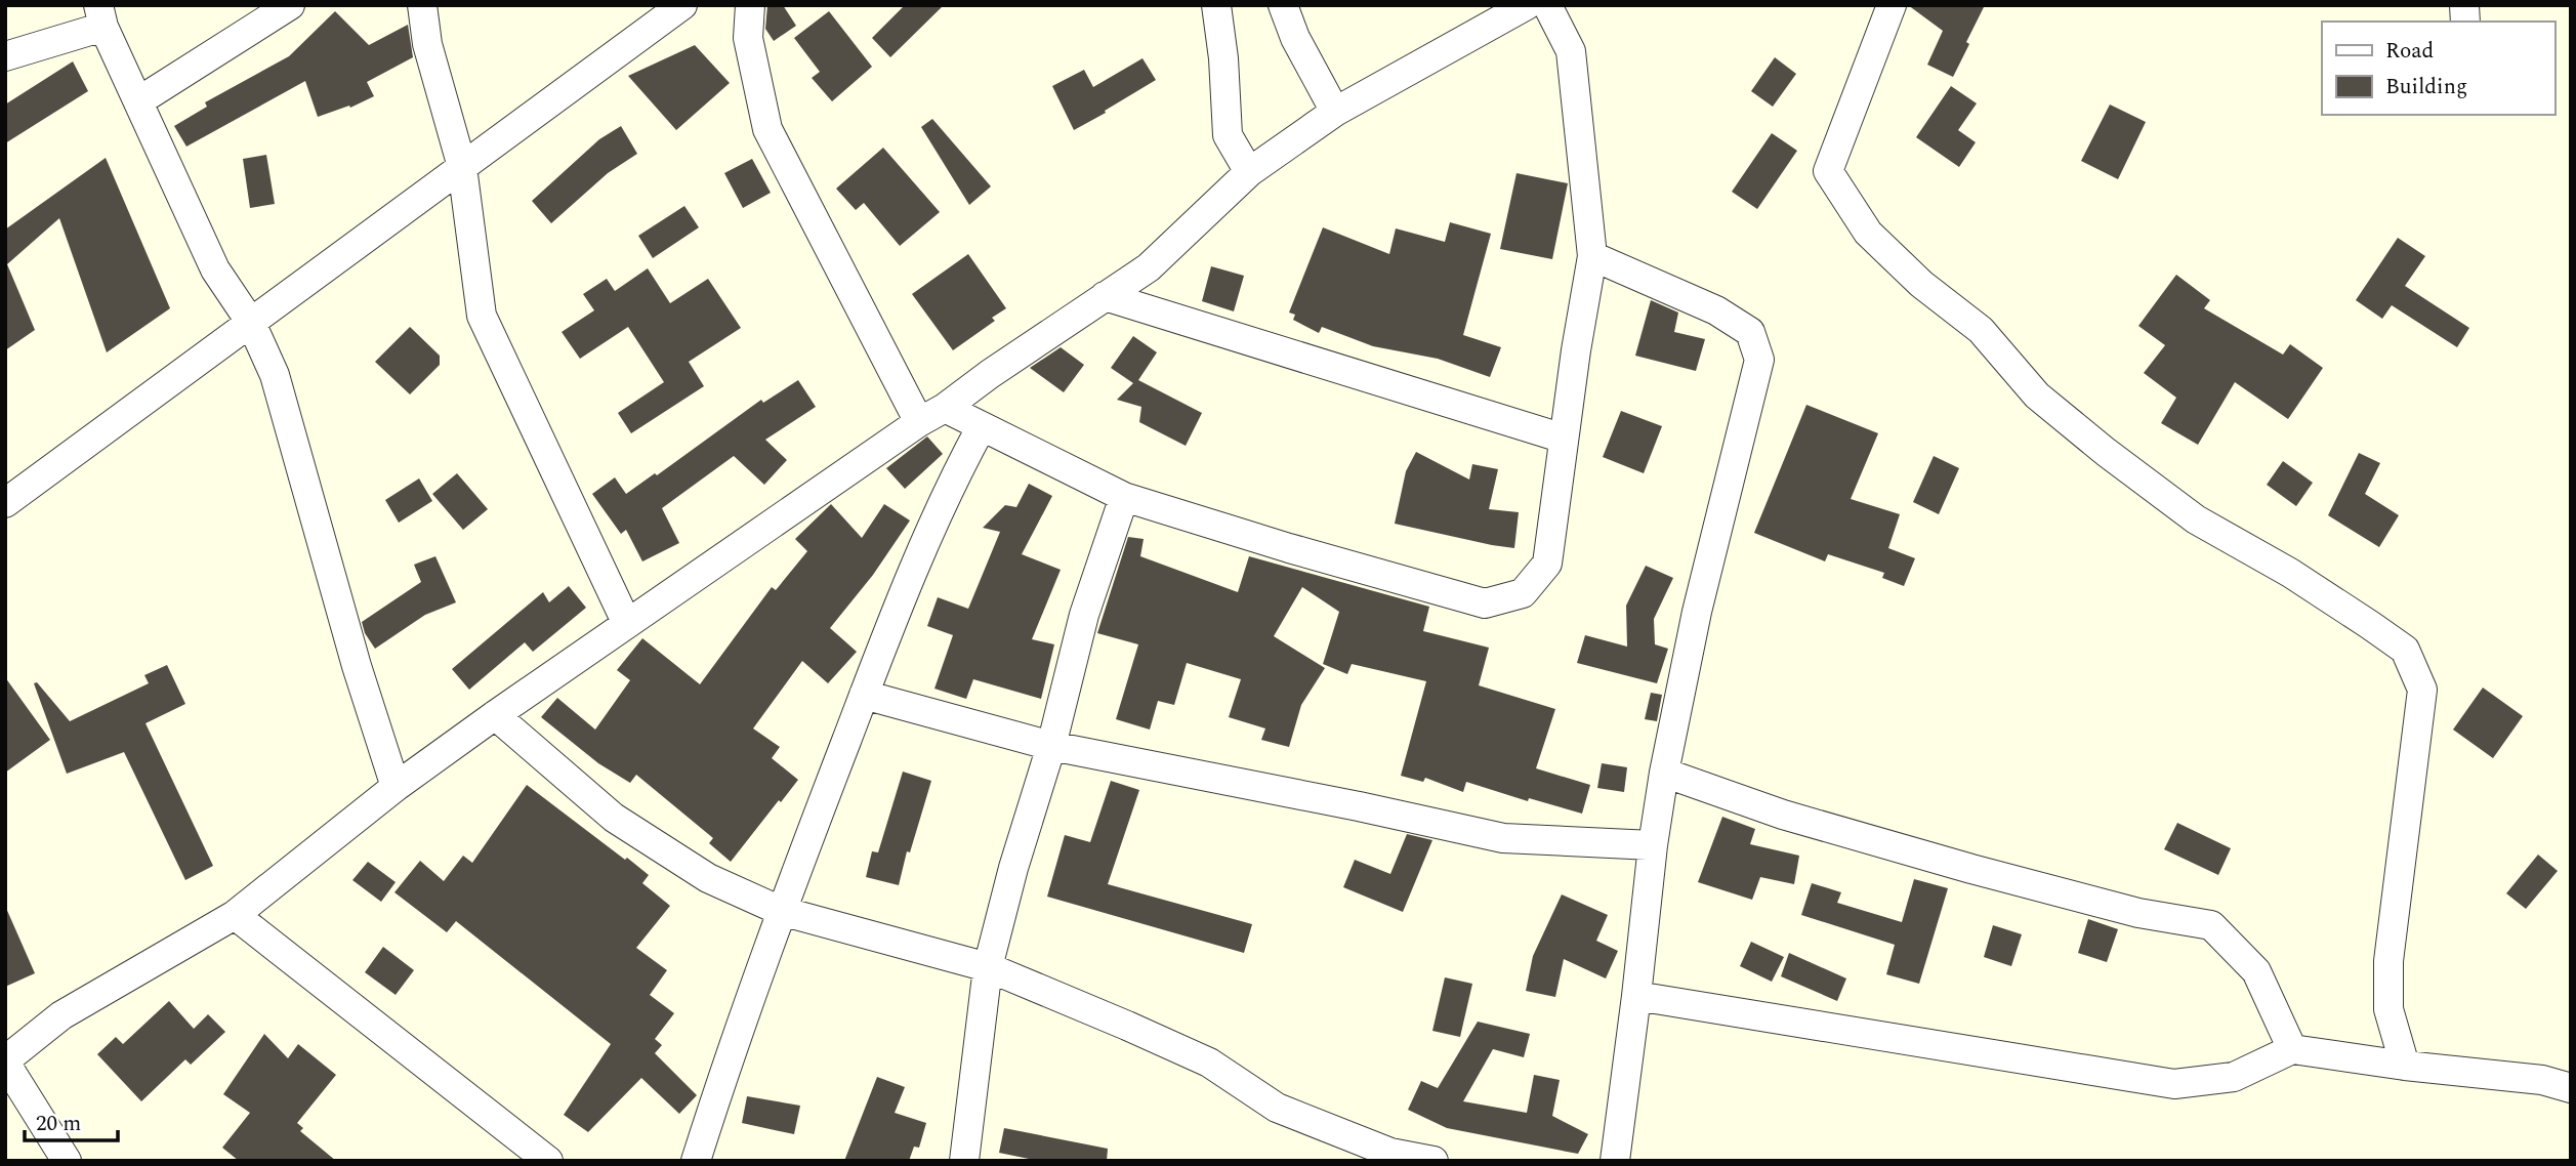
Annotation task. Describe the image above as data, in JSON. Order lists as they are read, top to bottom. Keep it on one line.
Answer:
{"legend":["Road","Building"],"scale_bar":"20 m"}
